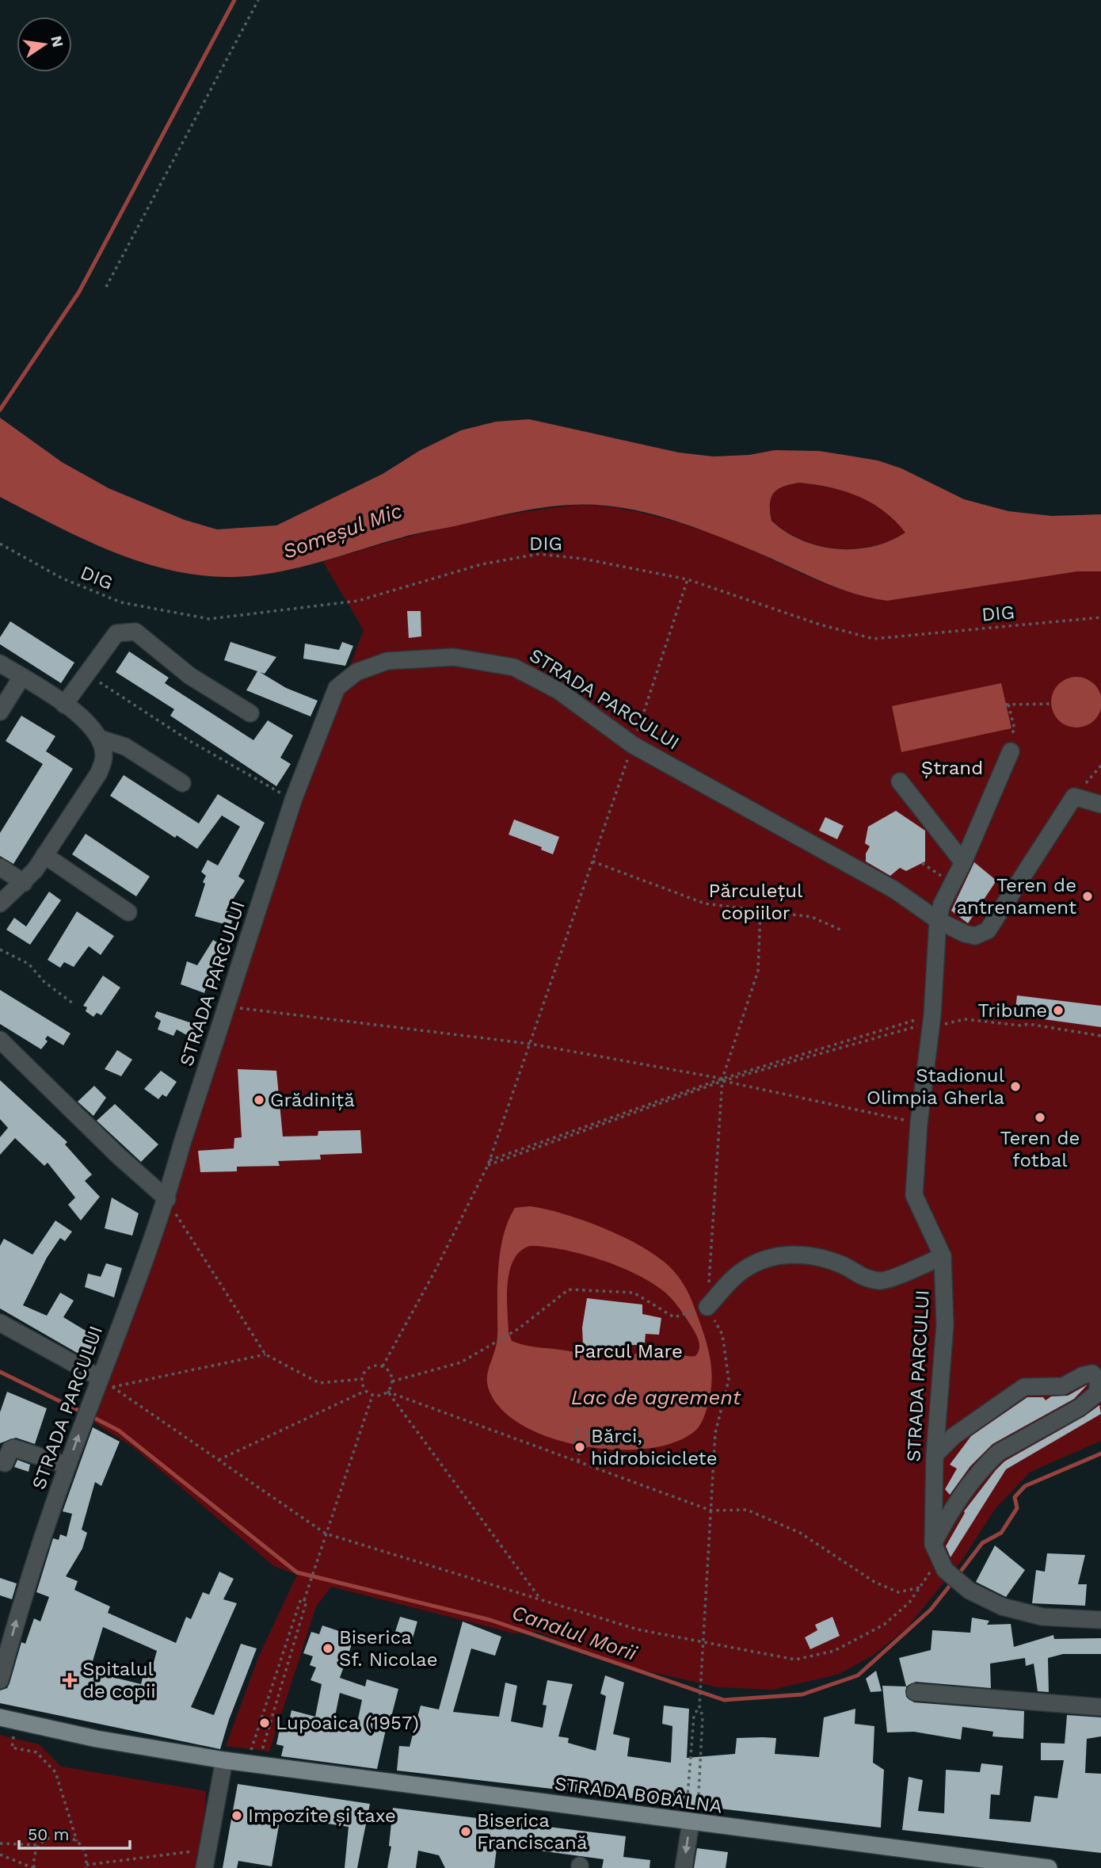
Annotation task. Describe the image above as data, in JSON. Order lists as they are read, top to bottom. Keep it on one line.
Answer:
{"streets":{"main road":["STRADA BOBÂLNA"],"street":["STRADA PARCULUI"],"path":["DIG"]},"water":["Someșul Mic","Lac de agrement","Canalul Morii"],"parks":["Ștrand","Părculețul copiilor","Parcul Mare"],"places":{"other":["Teren de antrenament","Tribune","Stadionul Olimpia Gherla","Grădiniță","Teren de fotbal","Bărci, hidrobiciclete","Biserica Sf. Nicolae","Lupoaica (1957)","Impozite și taxe","Biserica Franciscană"],"health":["Spitalul de copii"]},"scale_bar":"50 m","north":"right"}
